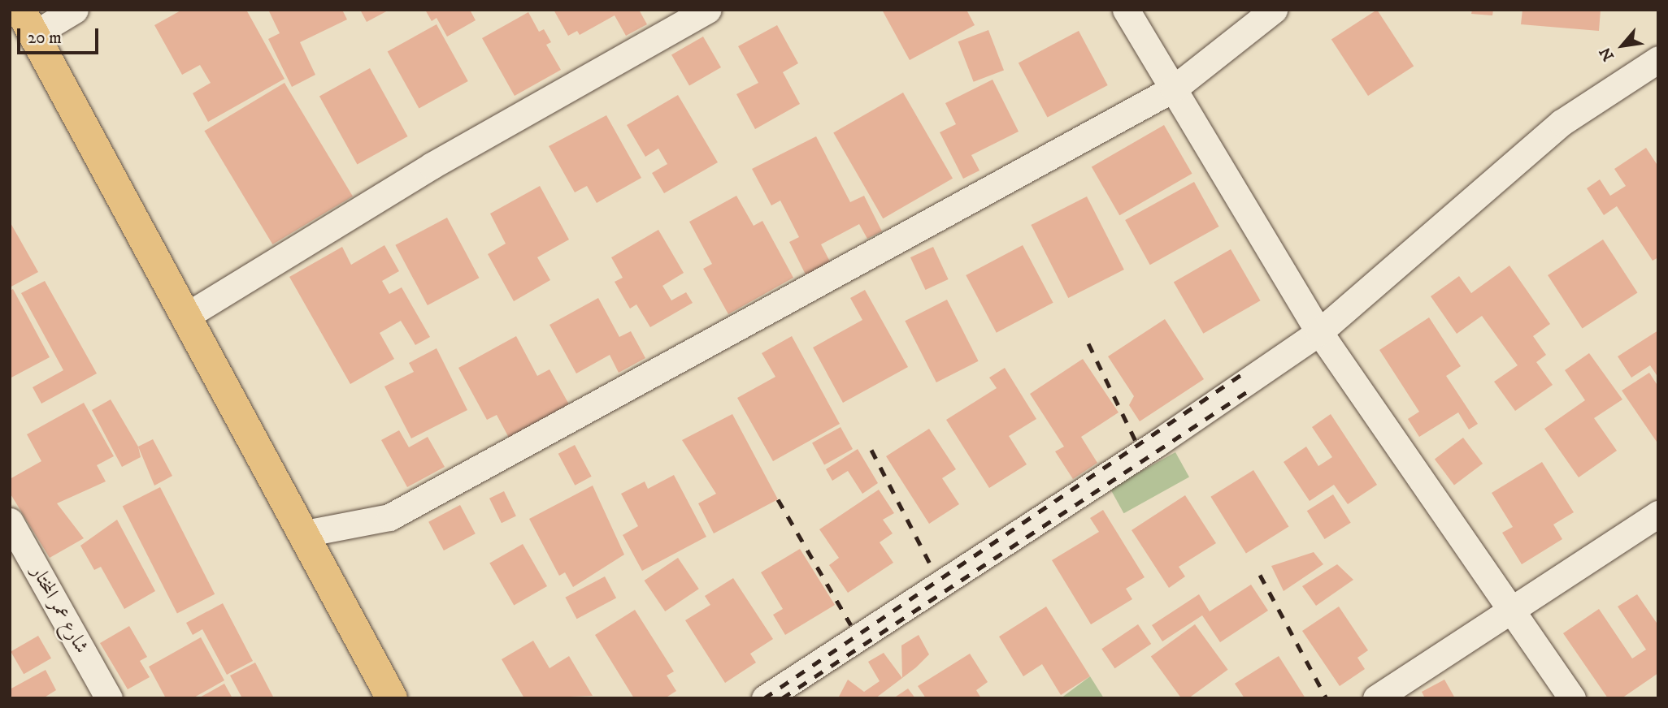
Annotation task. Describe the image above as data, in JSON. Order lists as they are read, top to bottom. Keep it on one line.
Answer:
{"streets":{"street":["شارع عمر المختار"]},"scale_bar":"20 m","north":"bottom left"}
